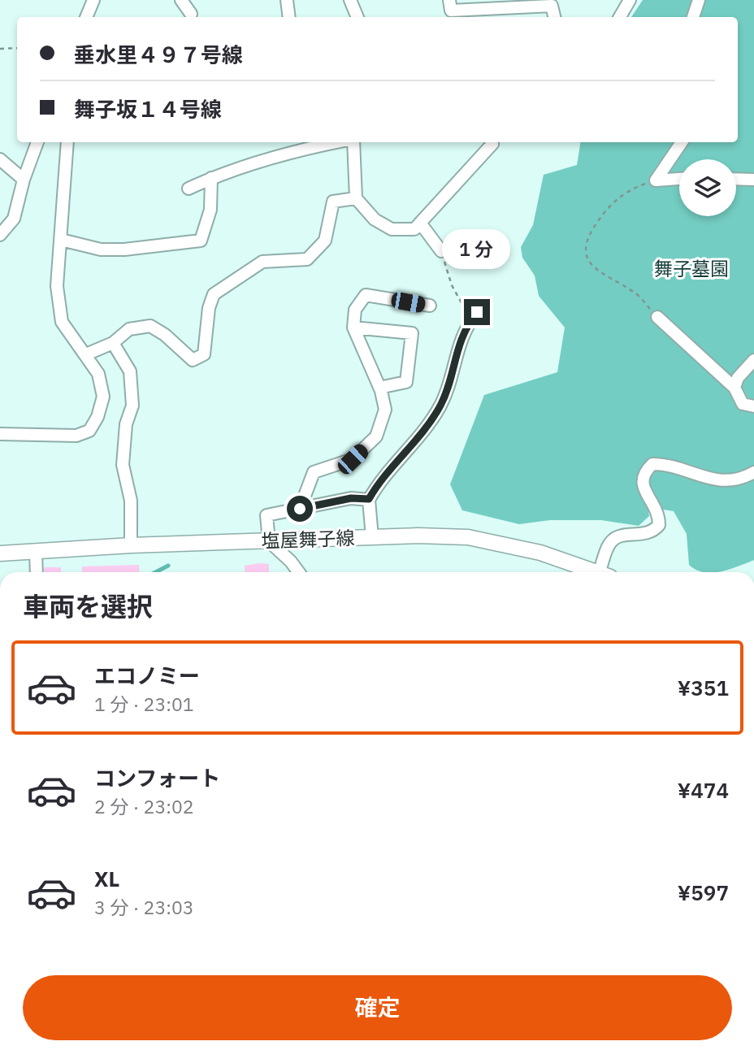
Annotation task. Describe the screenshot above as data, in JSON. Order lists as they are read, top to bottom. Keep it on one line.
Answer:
{"streets":{"street":["塩屋舞子線"]},"parks":["舞子墓園"],"page":{"banner":["垂水里４９７号線","舞子坂１４号線"],"bubble":"1 分","heading":"車両を選択","list":[{"name":"エコノミー","note":"1 分 · 23:01","value":"¥351"},{"name":"コンフォート","note":"2 分 · 23:02","value":"¥474"},{"name":"XL","note":"3 分 · 23:03","value":"¥597"}],"buttons":"確定"}}
